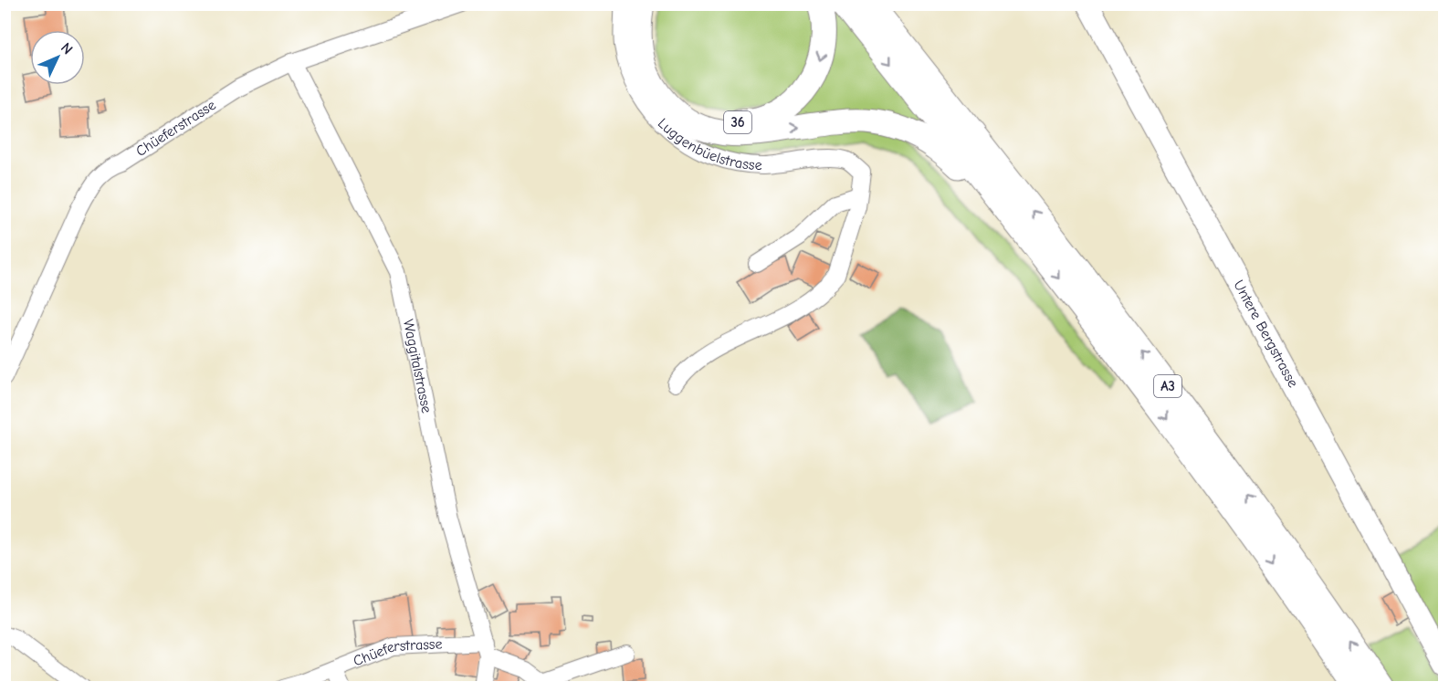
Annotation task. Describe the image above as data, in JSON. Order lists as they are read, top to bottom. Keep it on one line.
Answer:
{"streets":{"highway":["36","A3"],"main road":["Untere Bergstrasse"],"street":["Chüeferstrasse","Luggenbüelstrasse","Waggitalstrasse"]},"crossings":[["Chüeferstrasse","Waggitalstrasse"]],"north":"top right"}
